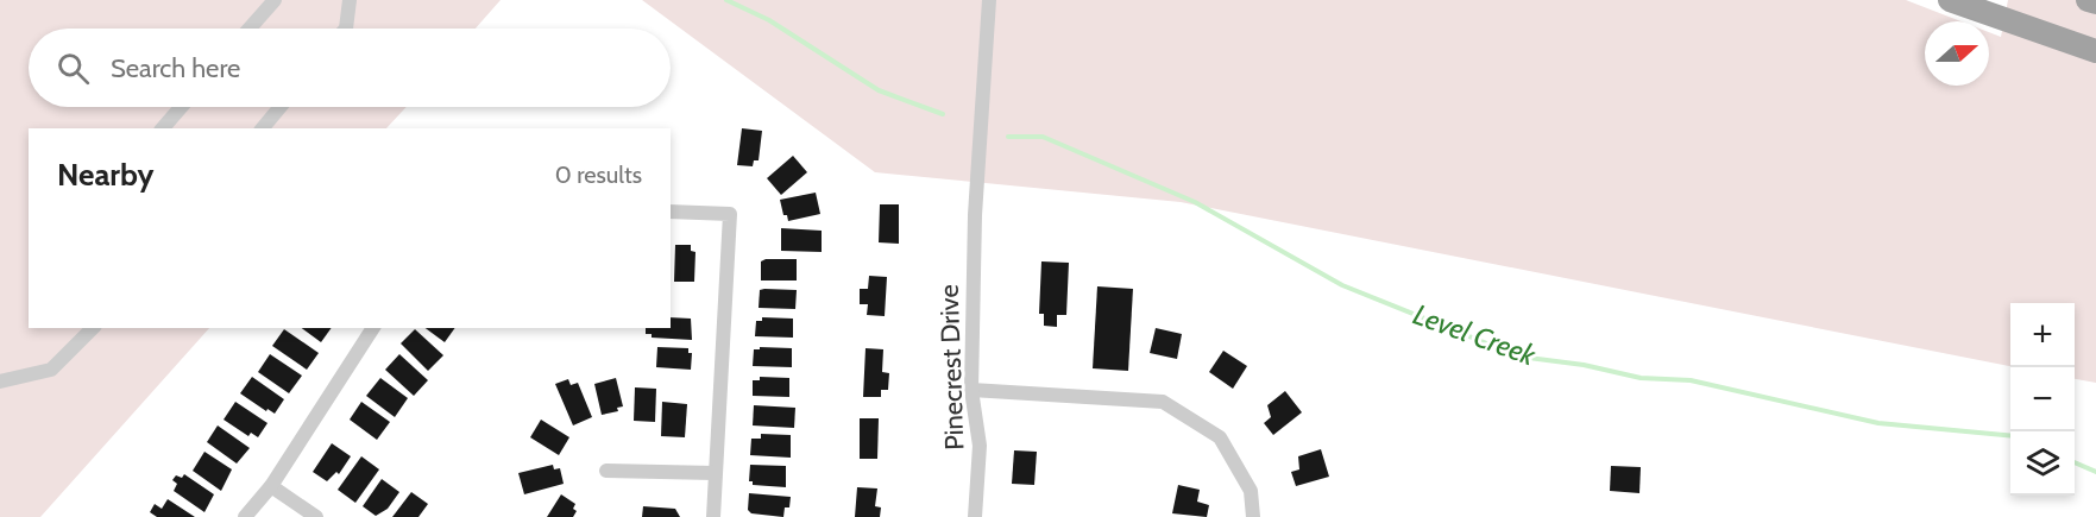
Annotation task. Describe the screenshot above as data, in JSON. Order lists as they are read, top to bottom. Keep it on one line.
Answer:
{"streets":{"street":["Pinecrest Drive"]},"water":["Level Creek"],"north":"right","page":{"search":"Search here","heading":["Nearby","0 results"],"map_buttons":["+","−"]}}
